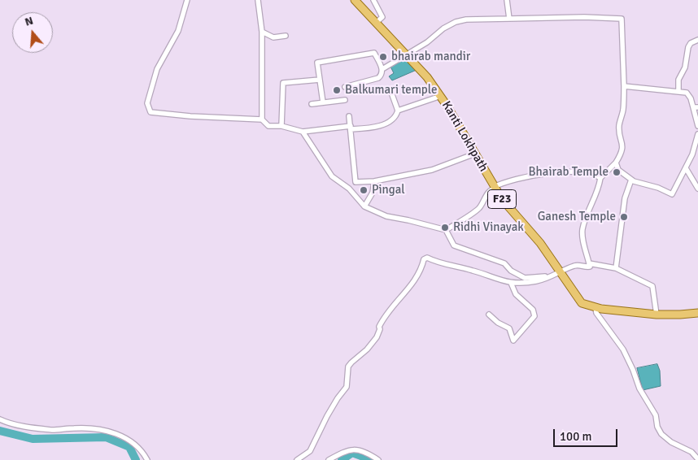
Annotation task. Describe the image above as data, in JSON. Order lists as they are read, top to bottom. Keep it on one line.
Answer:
{"streets":{"main road":["Kanti Lokhpath","F23"]},"places":["bhairab mandir","Balkumari temple","Bhairab Temple","Pingal","Ganesh Temple","Ridhi Vinayak"],"scale_bar":"100 m","north":"top"}
